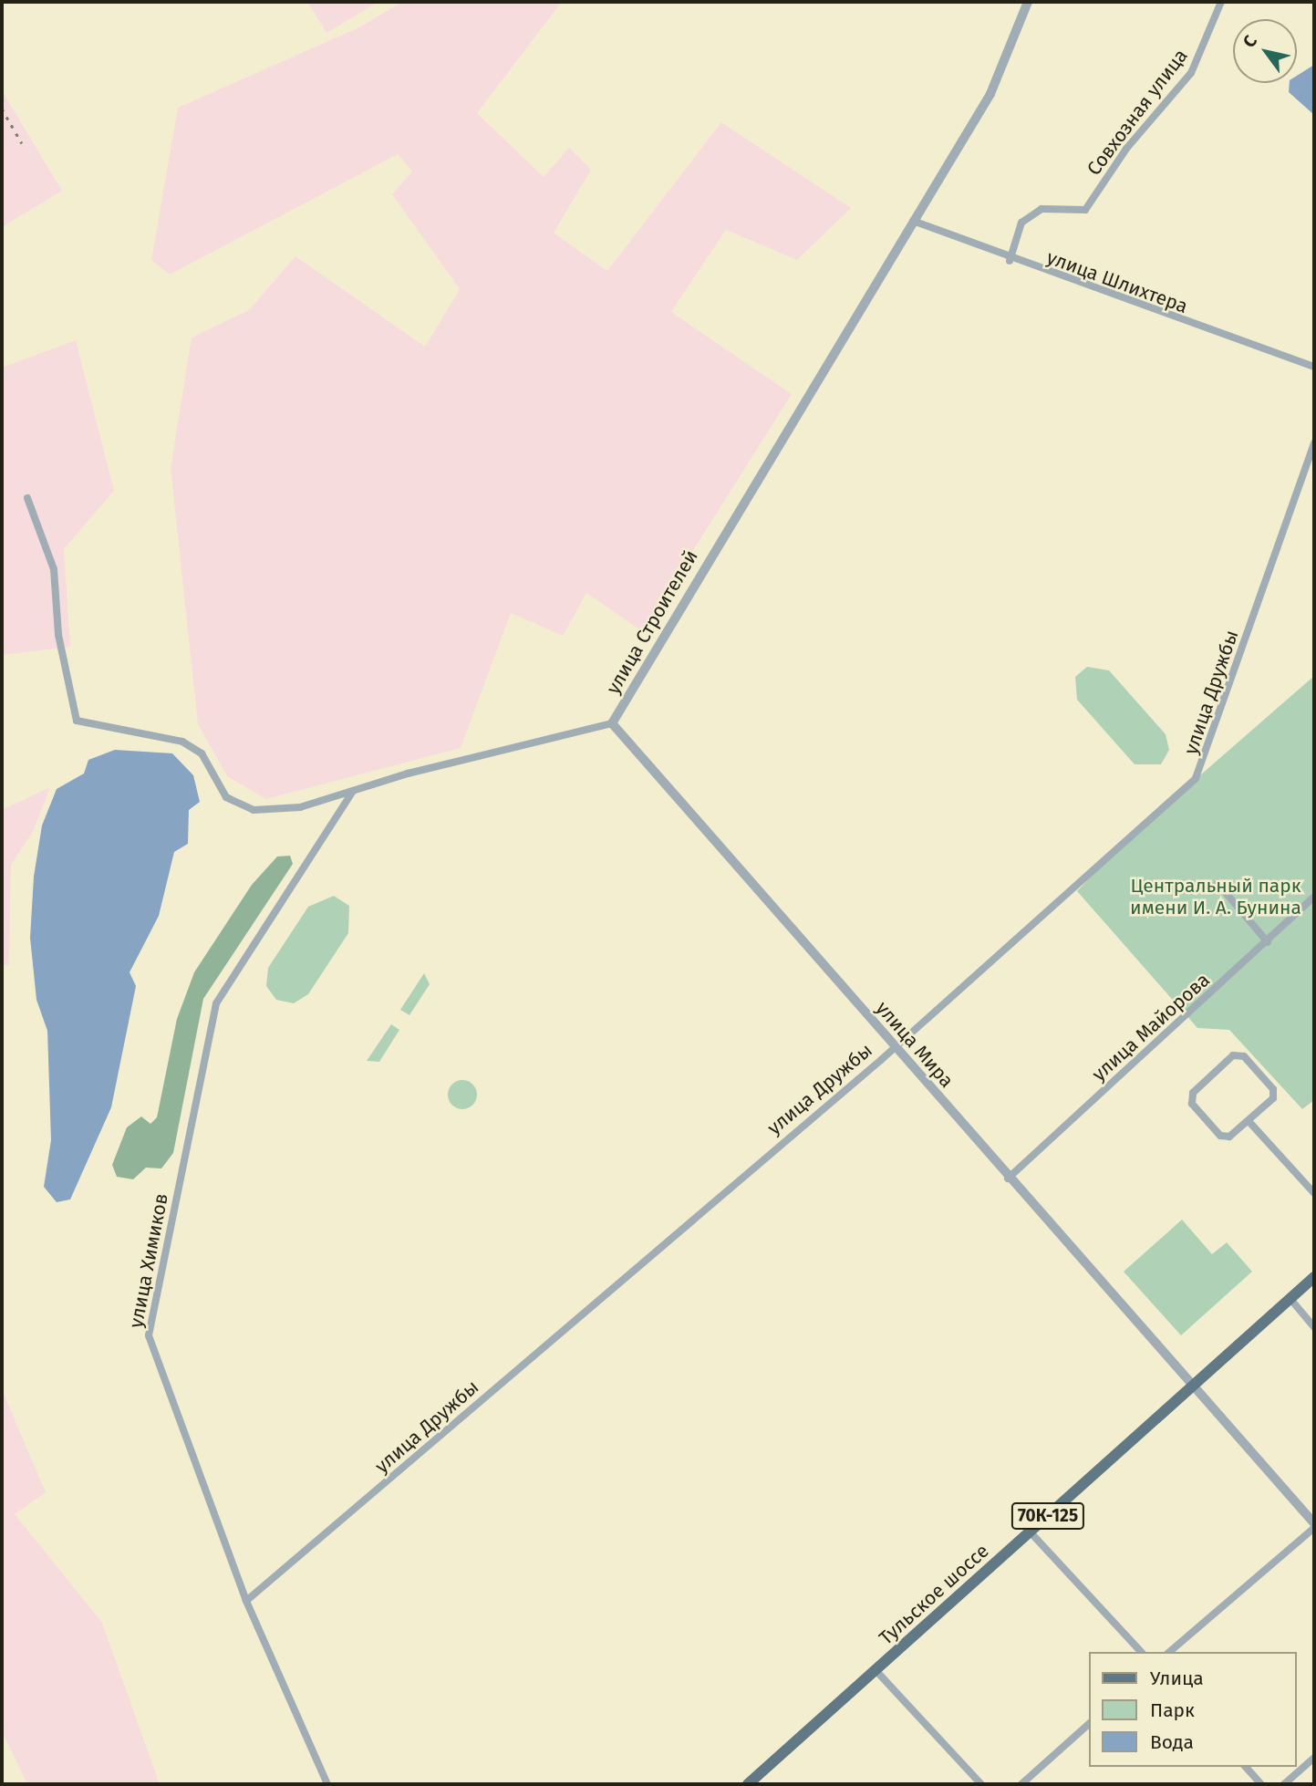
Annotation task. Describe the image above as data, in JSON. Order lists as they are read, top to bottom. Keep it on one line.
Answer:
{"streets":{"main road":["70К-125","Тульское шоссе"],"street":["Совхозная улица","улица Шлихтера","улица Строителей","улица Дружбы","улица Майорова","улица Мира","улица Химиков"]},"crossings":[["Совхозная улица","улица Шлихтера"],["улица Шлихтера","улица Строителей"],["улица Строителей","улица Мира"],["улица Строителей","улица Химиков"],["улица Дружбы","улица Мира"],["улица Дружбы","улица Химиков"],["улица Майорова","улица Мира"],["улица Мира","Тульское шоссе"]],"parks":["Центральный парк имени И. А. Бунина"],"legend":["Улица","Парк","Вода"],"north":"top left"}
